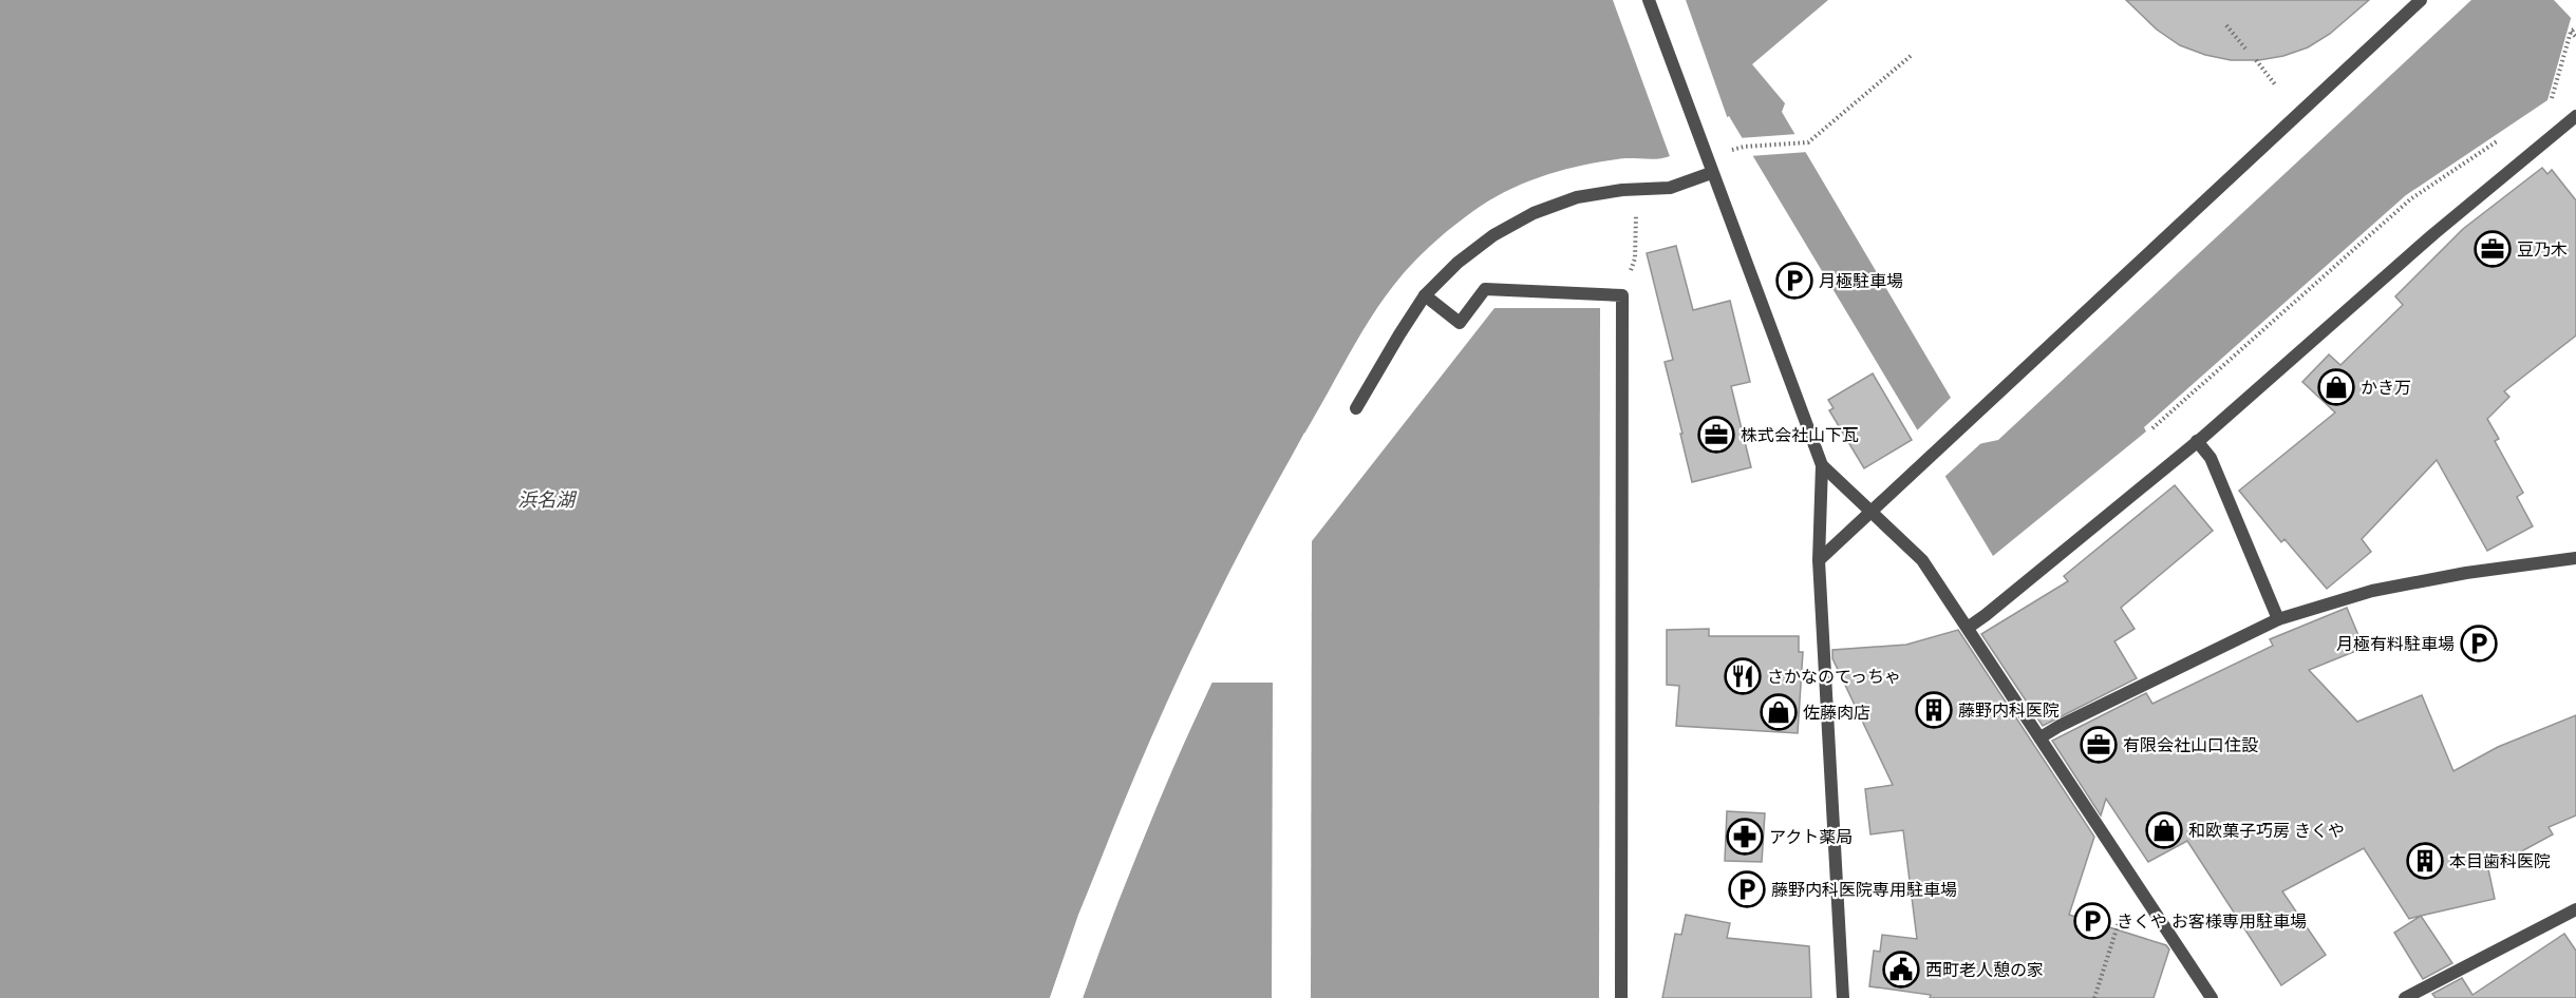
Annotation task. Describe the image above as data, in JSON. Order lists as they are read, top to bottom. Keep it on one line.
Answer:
{"water":["浜名湖"],"places":{"office":["豆乃木","株式会社山下瓦","有限会社山口住設"],"parking":["月極駐車場","月極有料駐車場","藤野内科医院専用駐車場","きくや お客様専用駐車場"],"shop":["かき万","佐藤肉店","和欧菓子巧房 きくや"],"restaurant":["さかなのてっちゃ"],"building":["藤野内科医院","本目歯科医院"],"pharmacy":["アクト薬局"],"public building":["西町老人憩の家"]}}
